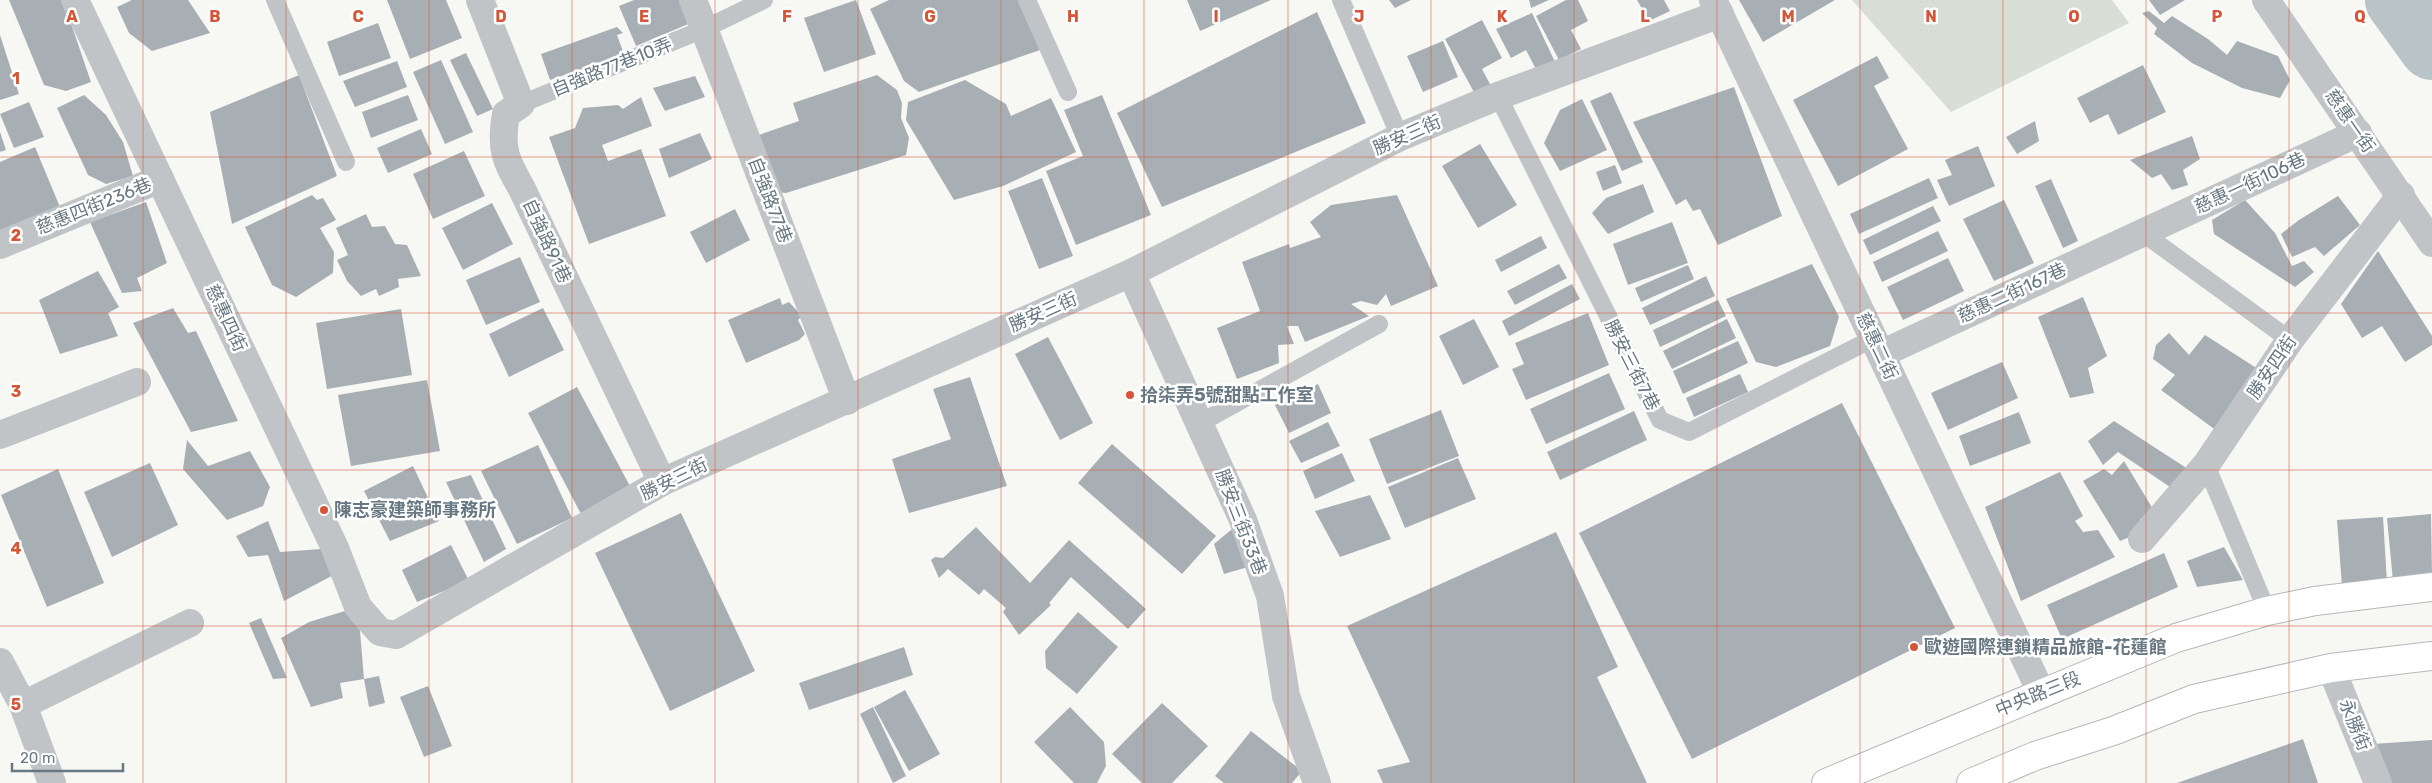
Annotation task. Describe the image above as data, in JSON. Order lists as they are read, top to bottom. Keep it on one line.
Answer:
{"streets":{"street":["慈惠一街","勝安三街","慈惠一街106巷","自強路77巷","慈惠四街236巷","自強路91巷","慈惠二街167巷","慈惠四街","慈惠二街","勝安四街","勝安三街33巷","中央路三段","永勝街"],"lane":["自強路77巷10弄","勝安三街7巷"]},"crossings":[["自強路77巷10弄","自強路77巷"],["自強路77巷10弄","自強路91巷"],["慈惠一街","慈惠一街106巷"],["慈惠一街","勝安四街"],["勝安三街","自強路77巷"],["勝安三街","自強路91巷"],["勝安三街","慈惠四街"],["勝安三街","慈惠二街"],["勝安三街","勝安三街7巷"],["勝安三街","勝安三街33巷"],["慈惠一街106巷","慈惠二街167巷"],["慈惠四街236巷","慈惠四街"],["慈惠二街167巷","慈惠二街"],["慈惠二街167巷","勝安三街7巷"],["慈惠二街","勝安三街7巷"],["慈惠二街","中央路三段"]],"places":["拾柒弄5號甜點工作室","陳志豪建築師事務所","歐遊國際連鎖精品旅館-花蓮館"],"scale_bar":"20 m","grid":{"columns":["A","B","C","D","E","F","G","H","I","J","K","L","M","N","O","P","Q"],"rows":["1","2","3","4","5"]}}
